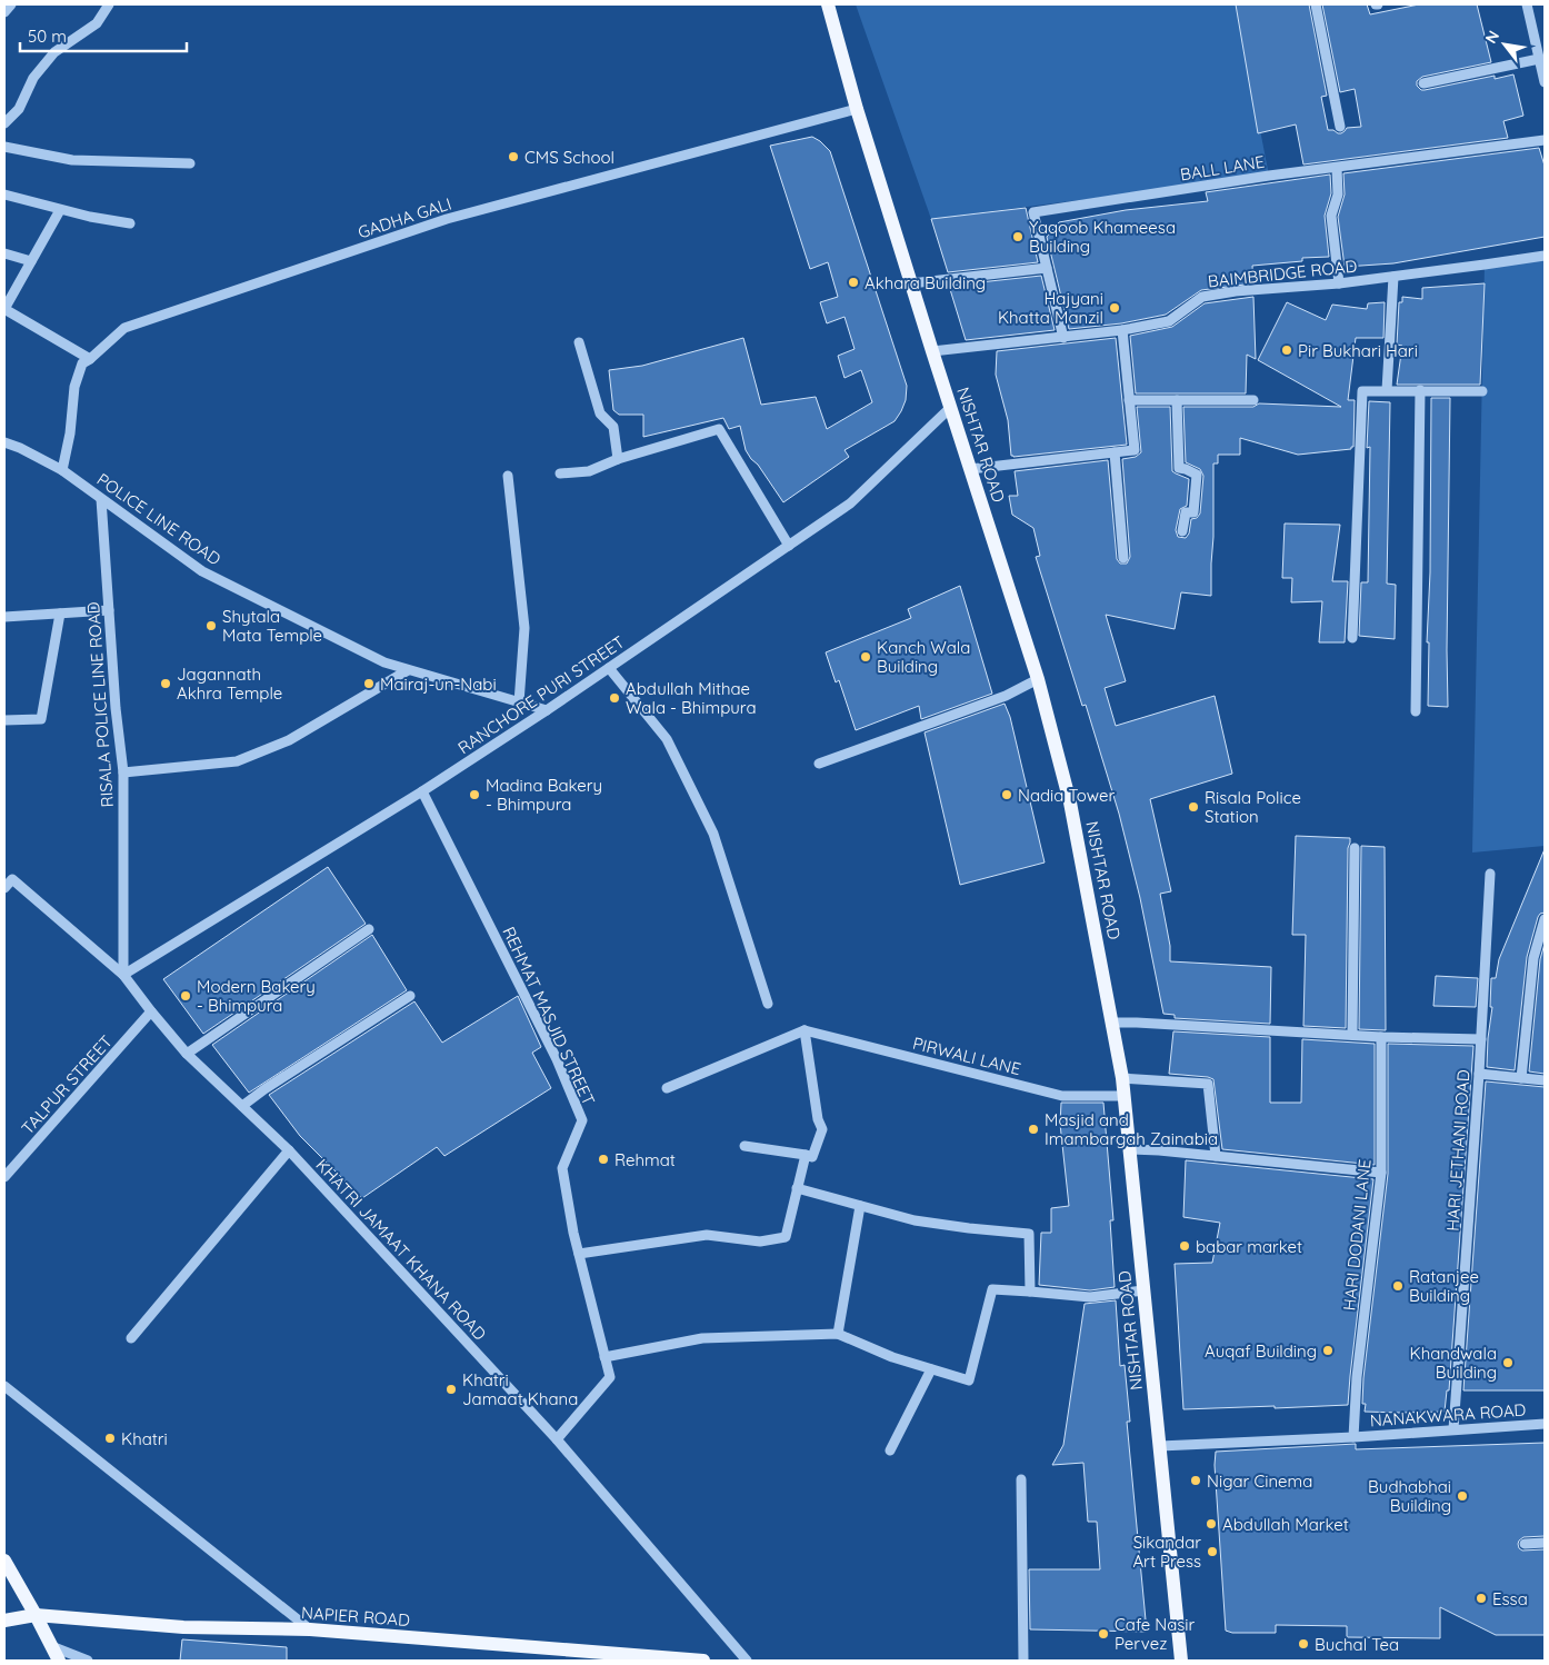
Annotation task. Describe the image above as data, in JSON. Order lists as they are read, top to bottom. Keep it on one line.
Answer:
{"streets":{"main road":["NISHTAR ROAD","NAPIER ROAD"],"street":["BALL LANE","GADHA GALI","BAIMBRIDGE ROAD","POLICE LINE ROAD","RANCHORE PURI STREET","RISALA POLICE LINE ROAD","REHMAT MASJID STREET","PIRWALI LANE","TALPUR STREET","HARI JETHANI ROAD","HARI DODANI LANE","KHATRI JAMAAT KHANA ROAD","NANAKWARA ROAD"]},"crossings":[["BALL LANE","BAIMBRIDGE ROAD"],["GADHA GALI","NISHTAR ROAD"],["GADHA GALI","POLICE LINE ROAD"],["BAIMBRIDGE ROAD","NISHTAR ROAD"],["NISHTAR ROAD","RANCHORE PURI STREET"],["NISHTAR ROAD","PIRWALI LANE"],["NISHTAR ROAD","NANAKWARA ROAD"],["POLICE LINE ROAD","RANCHORE PURI STREET"],["POLICE LINE ROAD","RISALA POLICE LINE ROAD"],["RANCHORE PURI STREET","RISALA POLICE LINE ROAD"],["RANCHORE PURI STREET","REHMAT MASJID STREET"],["RANCHORE PURI STREET","KHATRI JAMAAT KHANA ROAD"],["RISALA POLICE LINE ROAD","KHATRI JAMAAT KHANA ROAD"],["REHMAT MASJID STREET","KHATRI JAMAAT KHANA ROAD"],["TALPUR STREET","KHATRI JAMAAT KHANA ROAD"],["HARI JETHANI ROAD","NANAKWARA ROAD"],["HARI DODANI LANE","NANAKWARA ROAD"]],"places":["CMS School","Yaqoob Khameesa Building","Akhara Building","Hajyani Khatta Manzil","Pir Bukhari Hari","Shytala Mata Temple","Kanch Wala Building","Jagannath Akhra Temple","Mairaj-un-Nabi","Abdullah Mithae Wala - Bhimpura","Madina Bakery - Bhimpura","Nadia Tower","Risala Police Station","Modern Bakery - Bhimpura","Masjid and Imambargah Zainabia","Rehmat","babar market","Ratanjee Building","Auqaf Building","Khandwala Building","Khatri Jamaat Khana","Khatri","Nigar Cinema","Budhabhai Building","Abdullah Market","Sikandar Art Press","Essa","Cafe Nasir Pervez","Buchal Tea"],"scale_bar":"50 m","north":"top left"}
